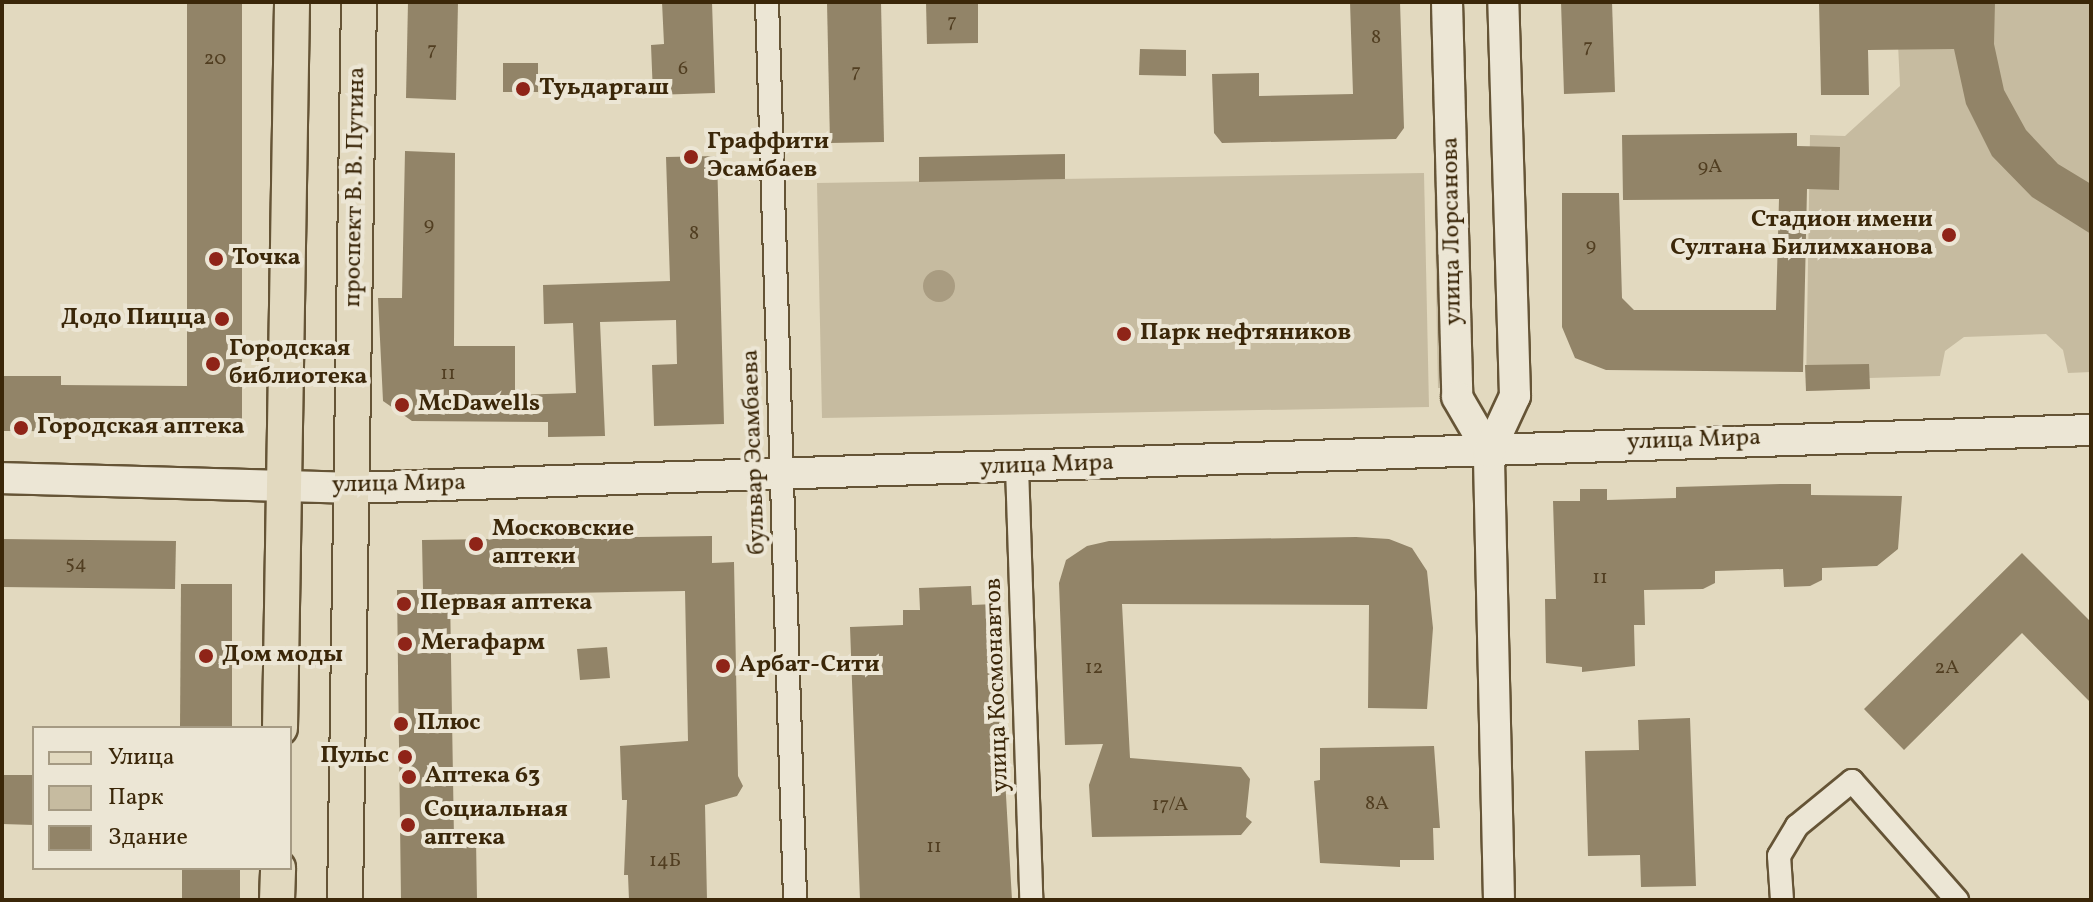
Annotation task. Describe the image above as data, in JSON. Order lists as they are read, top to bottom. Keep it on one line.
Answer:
{"streets":{"main road":["проспект В. В. Путина","улица Лорсанова","улица Мира"],"street":["бульвар Эсамбаева","улица Космонавтов"]},"crossings":[["проспект В. В. Путина","улица Мира"],["улица Лорсанова","улица Мира"],["улица Мира","бульвар Эсамбаева"],["улица Мира","улица Космонавтов"]],"places":["Туьдаргаш","Граффити Эсамбаев","Стадион имени Султана Билимханова","Точка","Додо Пицца","Парк нефтяников","Городская библиотека","McDawells","Городская аптека","Московские аптеки","Первая аптека","Мегафарм","Дом моды","Арбат-Сити","Плюс","Пульс","Аптека 63","Социальная аптека"],"house_numbers":["7","8","7","7","20","6","7","9А","9","8","9","11","54","11","12","2А","8А","17/А","11","14Б"],"legend":["Улица","Парк","Здание"]}
